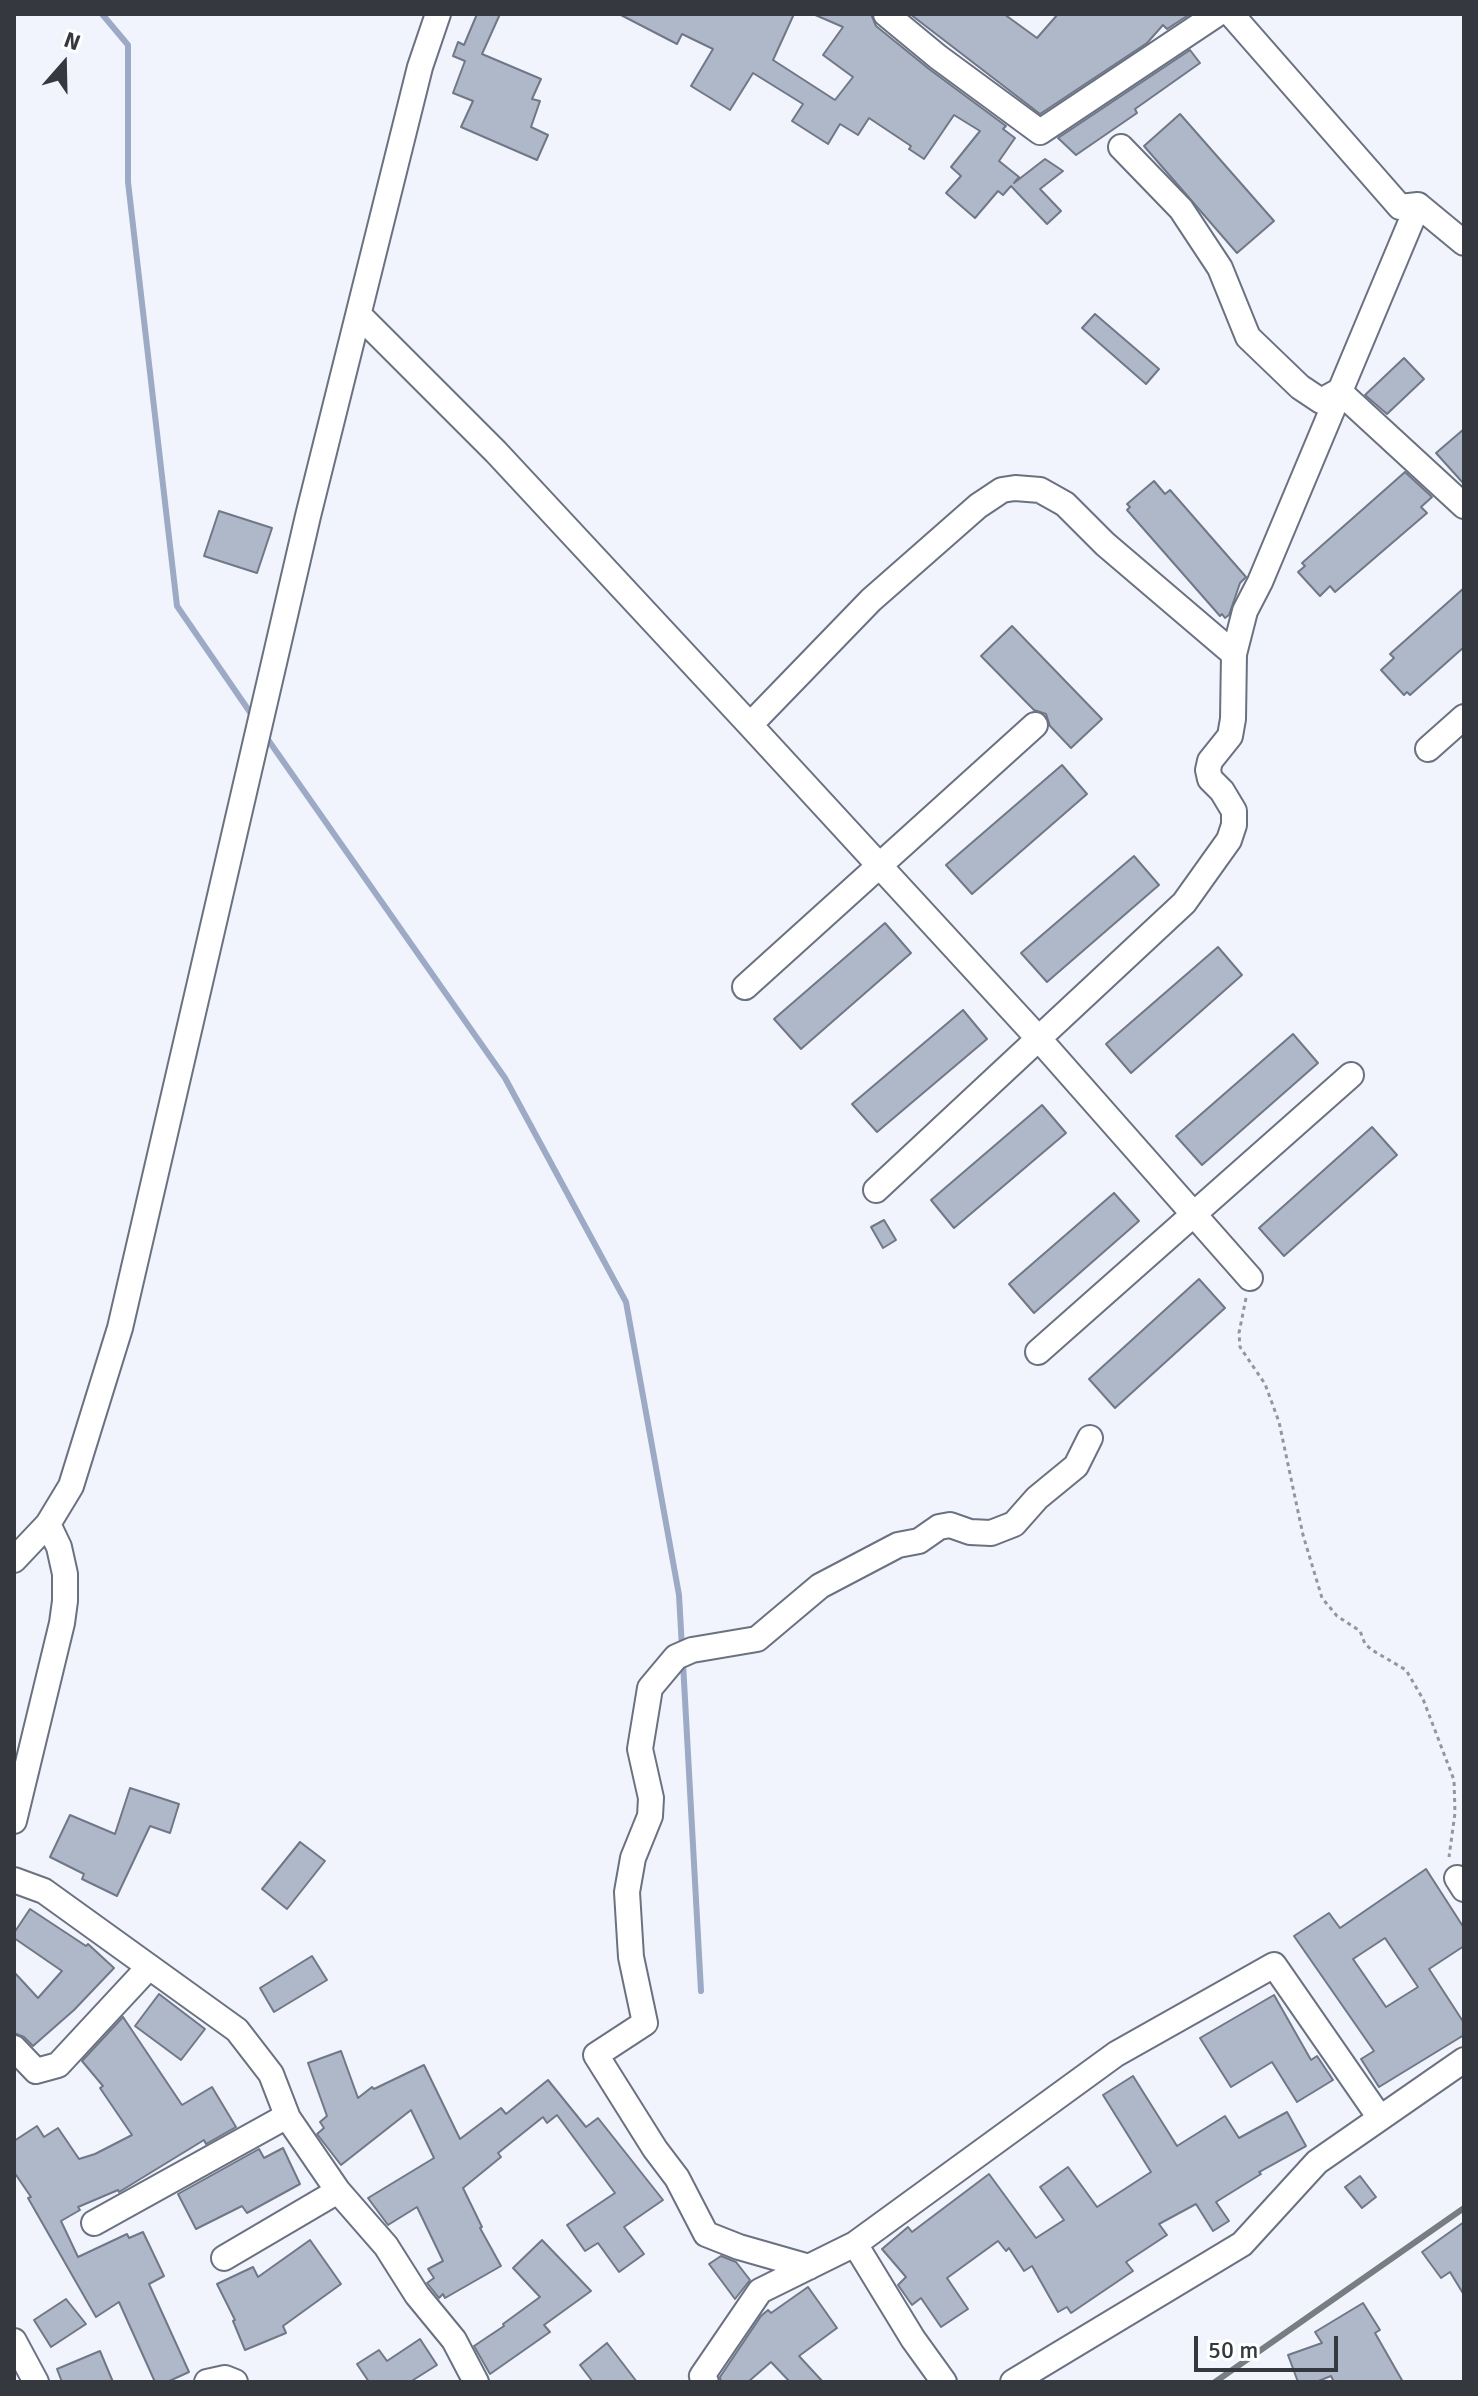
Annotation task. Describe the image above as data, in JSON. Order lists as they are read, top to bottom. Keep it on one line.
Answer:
{"scale_bar":"50 m","north":"top"}
